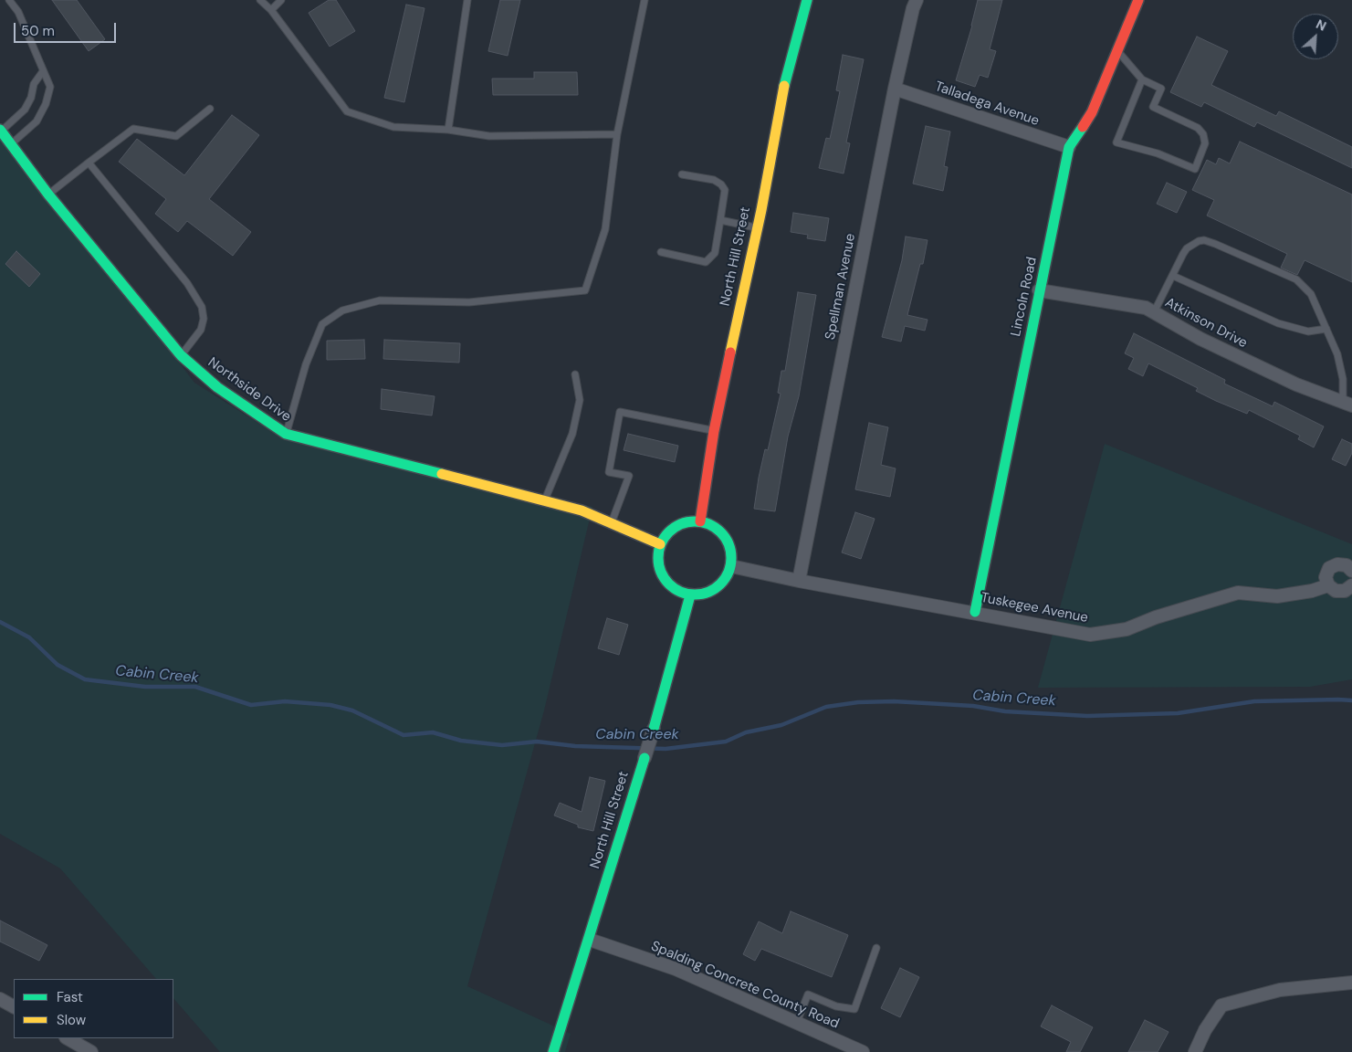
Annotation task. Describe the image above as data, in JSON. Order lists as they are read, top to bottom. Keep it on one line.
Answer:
{"streets":{"street":["Talladega Avenue","North Hill Street","Spellman Avenue","Lincoln Road","Atkinson Drive","Northside Drive","Tuskegee Avenue","Spalding Concrete County Road"]},"crossings":[["Talladega Avenue","Spellman Avenue"],["Talladega Avenue","Lincoln Road"],["North Hill Street","Northside Drive"],["North Hill Street","Tuskegee Avenue"],["North Hill Street","Spalding Concrete County Road"],["Spellman Avenue","Tuskegee Avenue"],["Lincoln Road","Atkinson Drive"],["Lincoln Road","Tuskegee Avenue"],["Northside Drive","Tuskegee Avenue"]],"water":["Cabin Creek"],"legend":["Fast","Slow"],"scale_bar":"50 m","north":"top right"}
